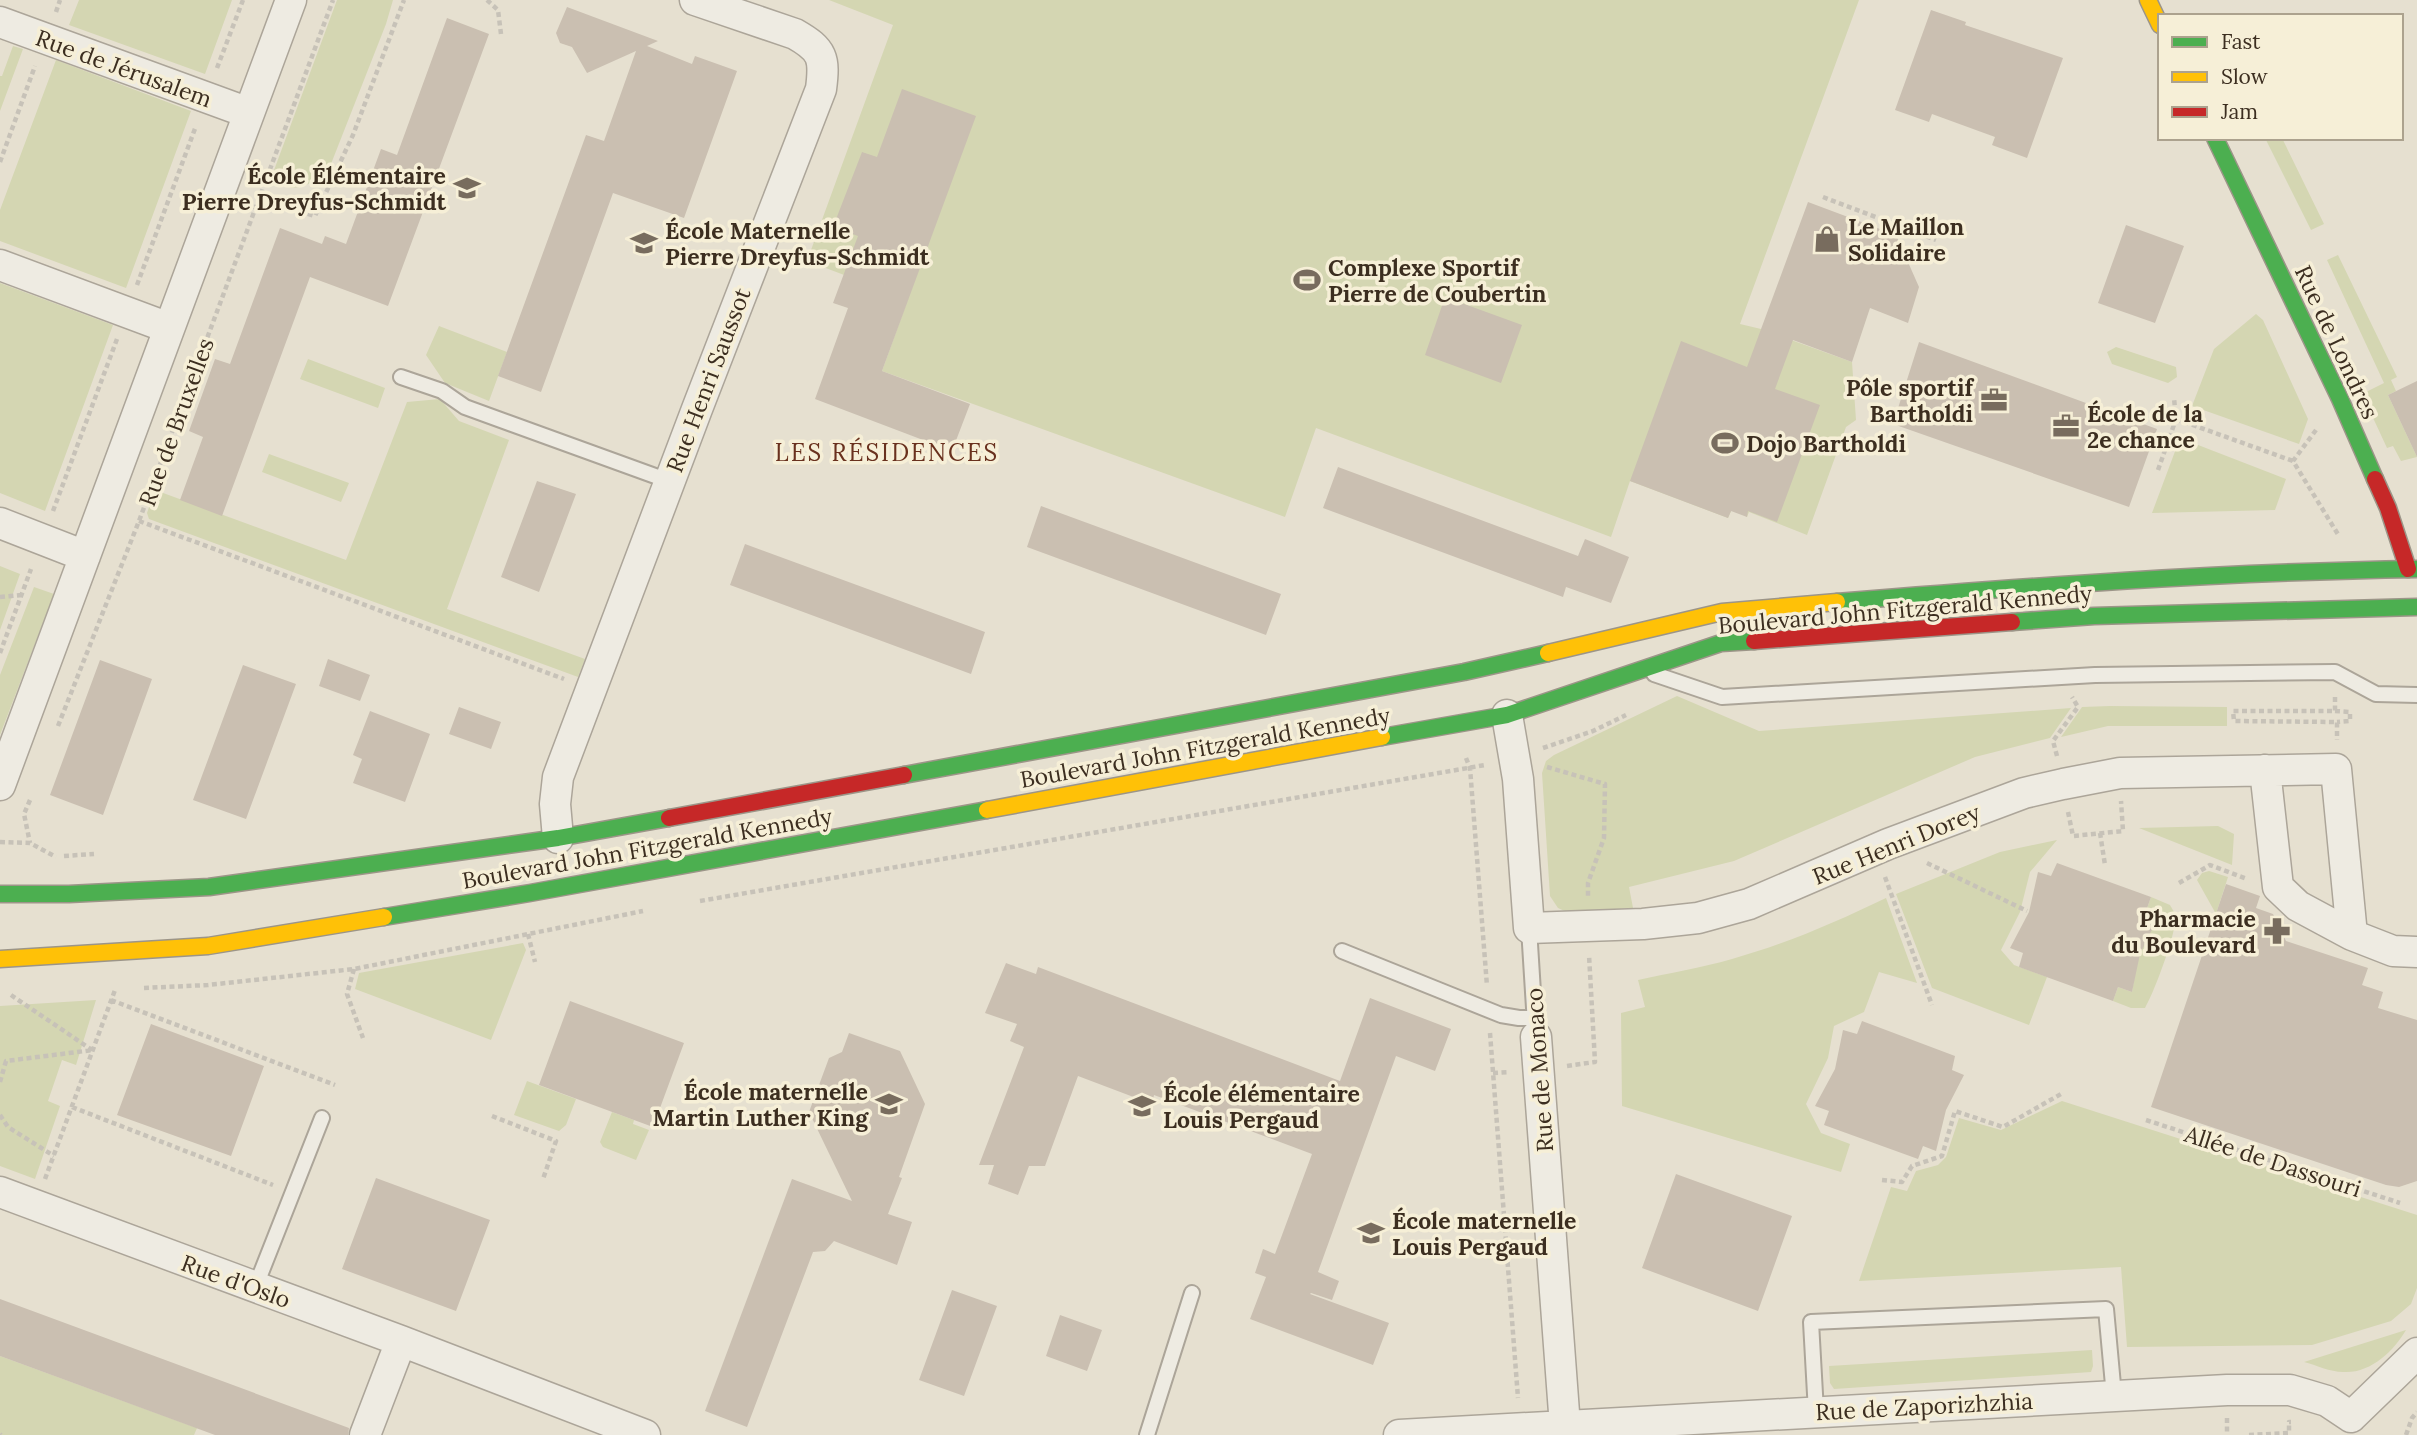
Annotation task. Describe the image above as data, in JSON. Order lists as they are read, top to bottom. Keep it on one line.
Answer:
{"streets":{"main road":["Rue de Londres","Boulevard John Fitzgerald Kennedy"],"street":["Rue de Jérusalem","Rue Henri Saussot","Rue de Bruxelles","Rue Henri Dorey","Rue de Monaco","Rue d'Oslo","Rue de Zaporizhzhia"],"path":["Allée de Dassouri"]},"crossings":[["Rue de Jérusalem","Rue de Bruxelles"],["Rue de Londres","Boulevard John Fitzgerald Kennedy"],["Rue Henri Saussot","Boulevard John Fitzgerald Kennedy"],["Boulevard John Fitzgerald Kennedy","Rue de Monaco"],["Rue Henri Dorey","Rue de Monaco"],["Rue de Monaco","Rue de Zaporizhzhia"]],"districts":["LES RÉSIDENCES"],"places":{"school or university":["École Élémentaire Pierre Dreyfus-Schmidt","École Maternelle Pierre Dreyfus-Schmidt","École maternelle Martin Luther King","École élémentaire Louis Pergaud","École maternelle Louis Pergaud"],"shop":["Le Maillon Solidaire"],"sports":["Complexe Sportif Pierre de Coubertin","Dojo Bartholdi"],"office":["Pôle sportif Bartholdi","École de la 2e chance"],"pharmacy":["Pharmacie du Boulevard"]},"legend":["Fast","Slow","Jam"]}
